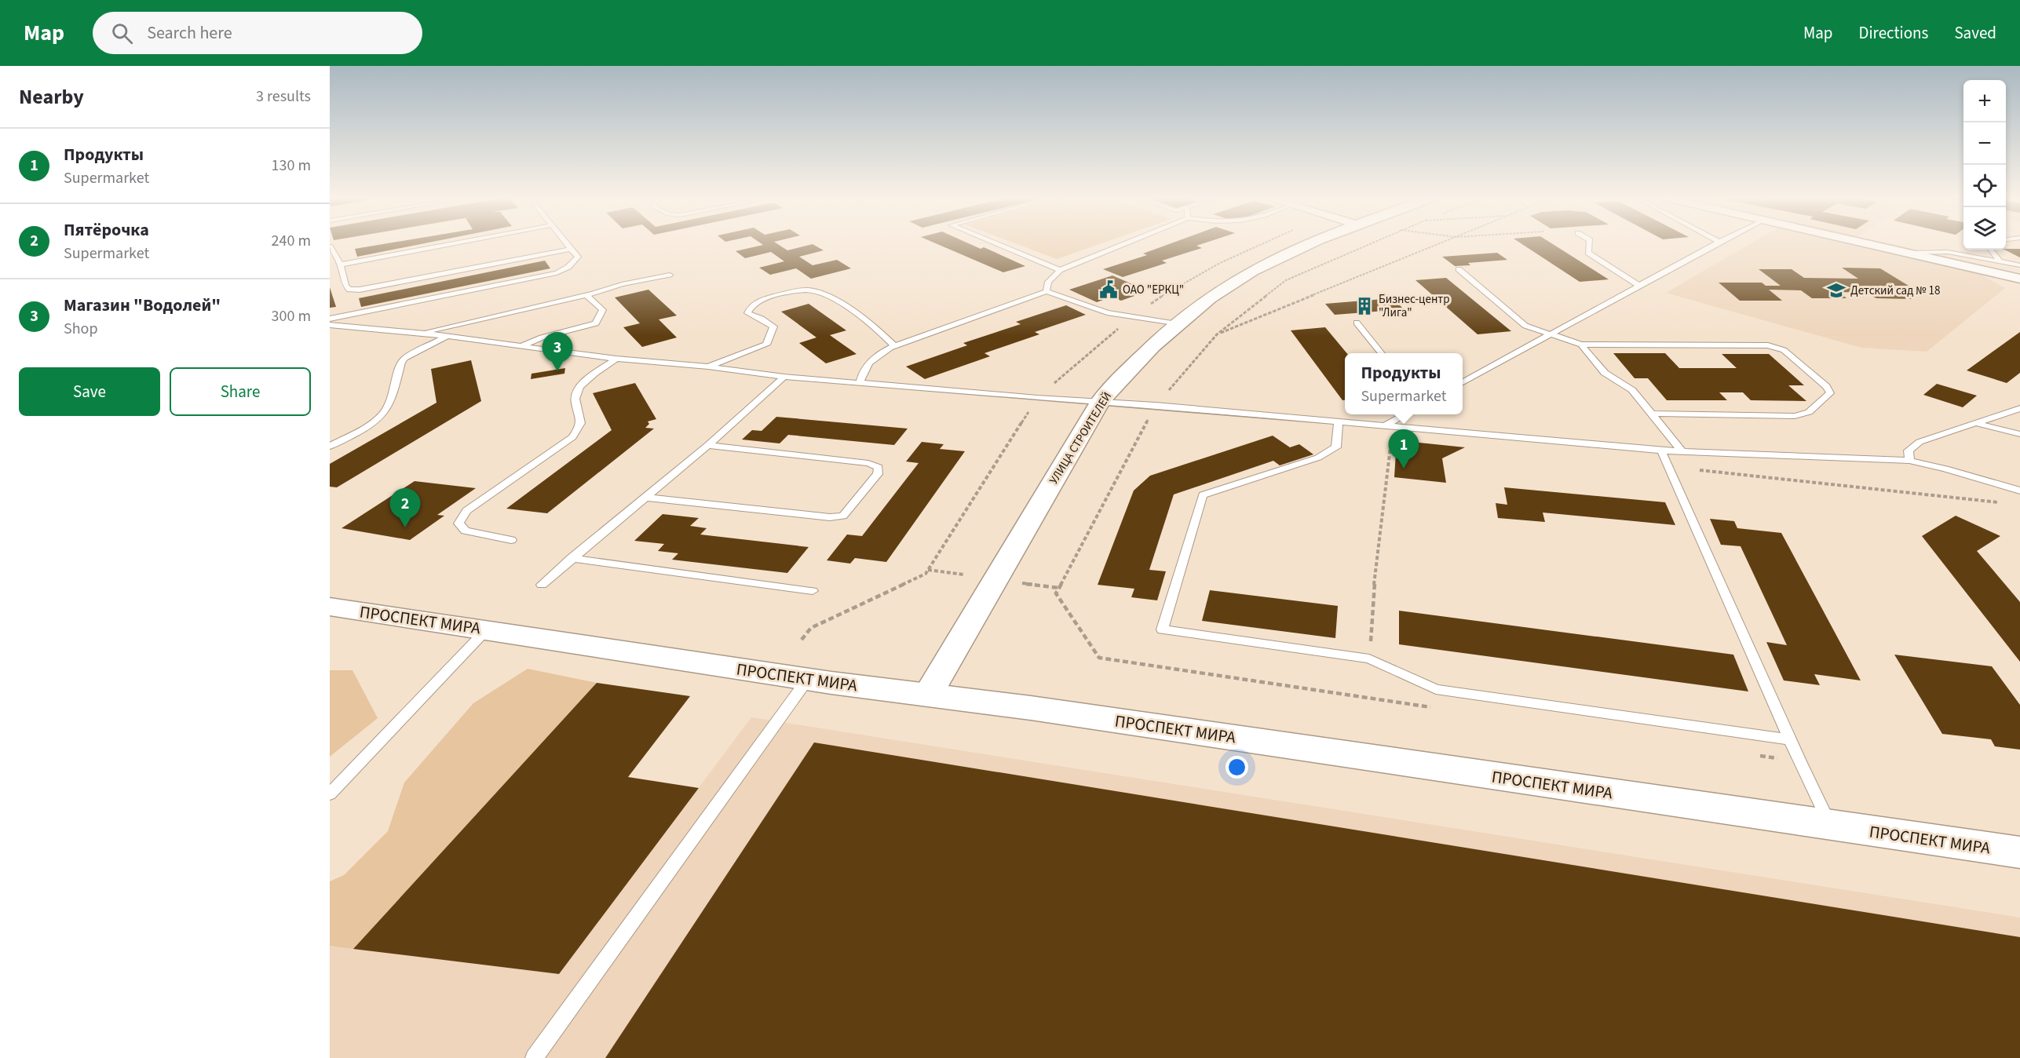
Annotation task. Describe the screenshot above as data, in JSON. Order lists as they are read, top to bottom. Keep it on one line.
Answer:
{"streets":{"street":["УЛИЦА СТРОИТЕЛЕЙ","ПРОСПЕКТ МИРА"]},"crossings":[["УЛИЦА СТРОИТЕЛЕЙ","ПРОСПЕКТ МИРА"]],"places":{"public building":["ОАО \"ЕРКЦ\""],"school or university":["Детский сад № 18"],"building":["Бизнес-центр \"Лига\""]},"page":{"header":"Map","search":"Search here","nav":["Map","Directions","Saved"],"heading":["Nearby","3 results"],"map_buttons":["+","−"],"list":[{"mark":"1","name":"Продукты","note":"Supermarket","value":"130 m"},{"mark":"2","name":"Пятёрочка","note":"Supermarket","value":"240 m"},{"mark":"3","name":"Магазин \"Водолей\"","note":"Shop","value":"300 m"}],"pins":["3","1","2"],"buttons":["Save","Share"],"popup":["Продукты","Supermarket"]}}
